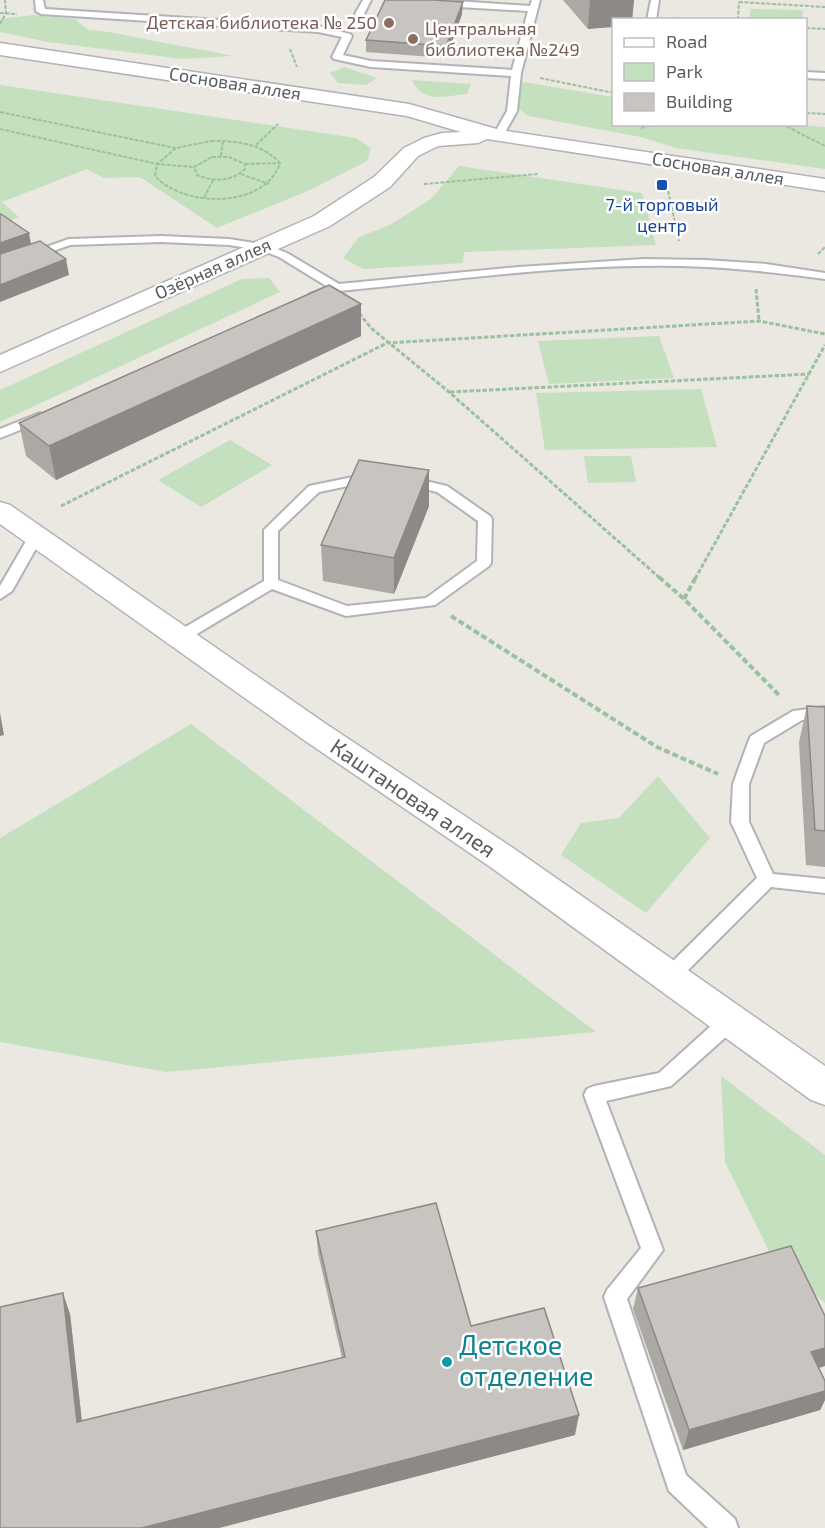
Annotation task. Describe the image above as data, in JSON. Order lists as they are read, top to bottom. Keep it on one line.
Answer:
{"streets":{"street":["Сосновая аллея","Озёрная аллея","Каштановая аллея"]},"places":{"other":["Детская библиотека № 250","Центральная библиотека №249","Детское отделение"],"transit":["7-й торговый центр"]},"legend":["Road","Park","Building"]}
